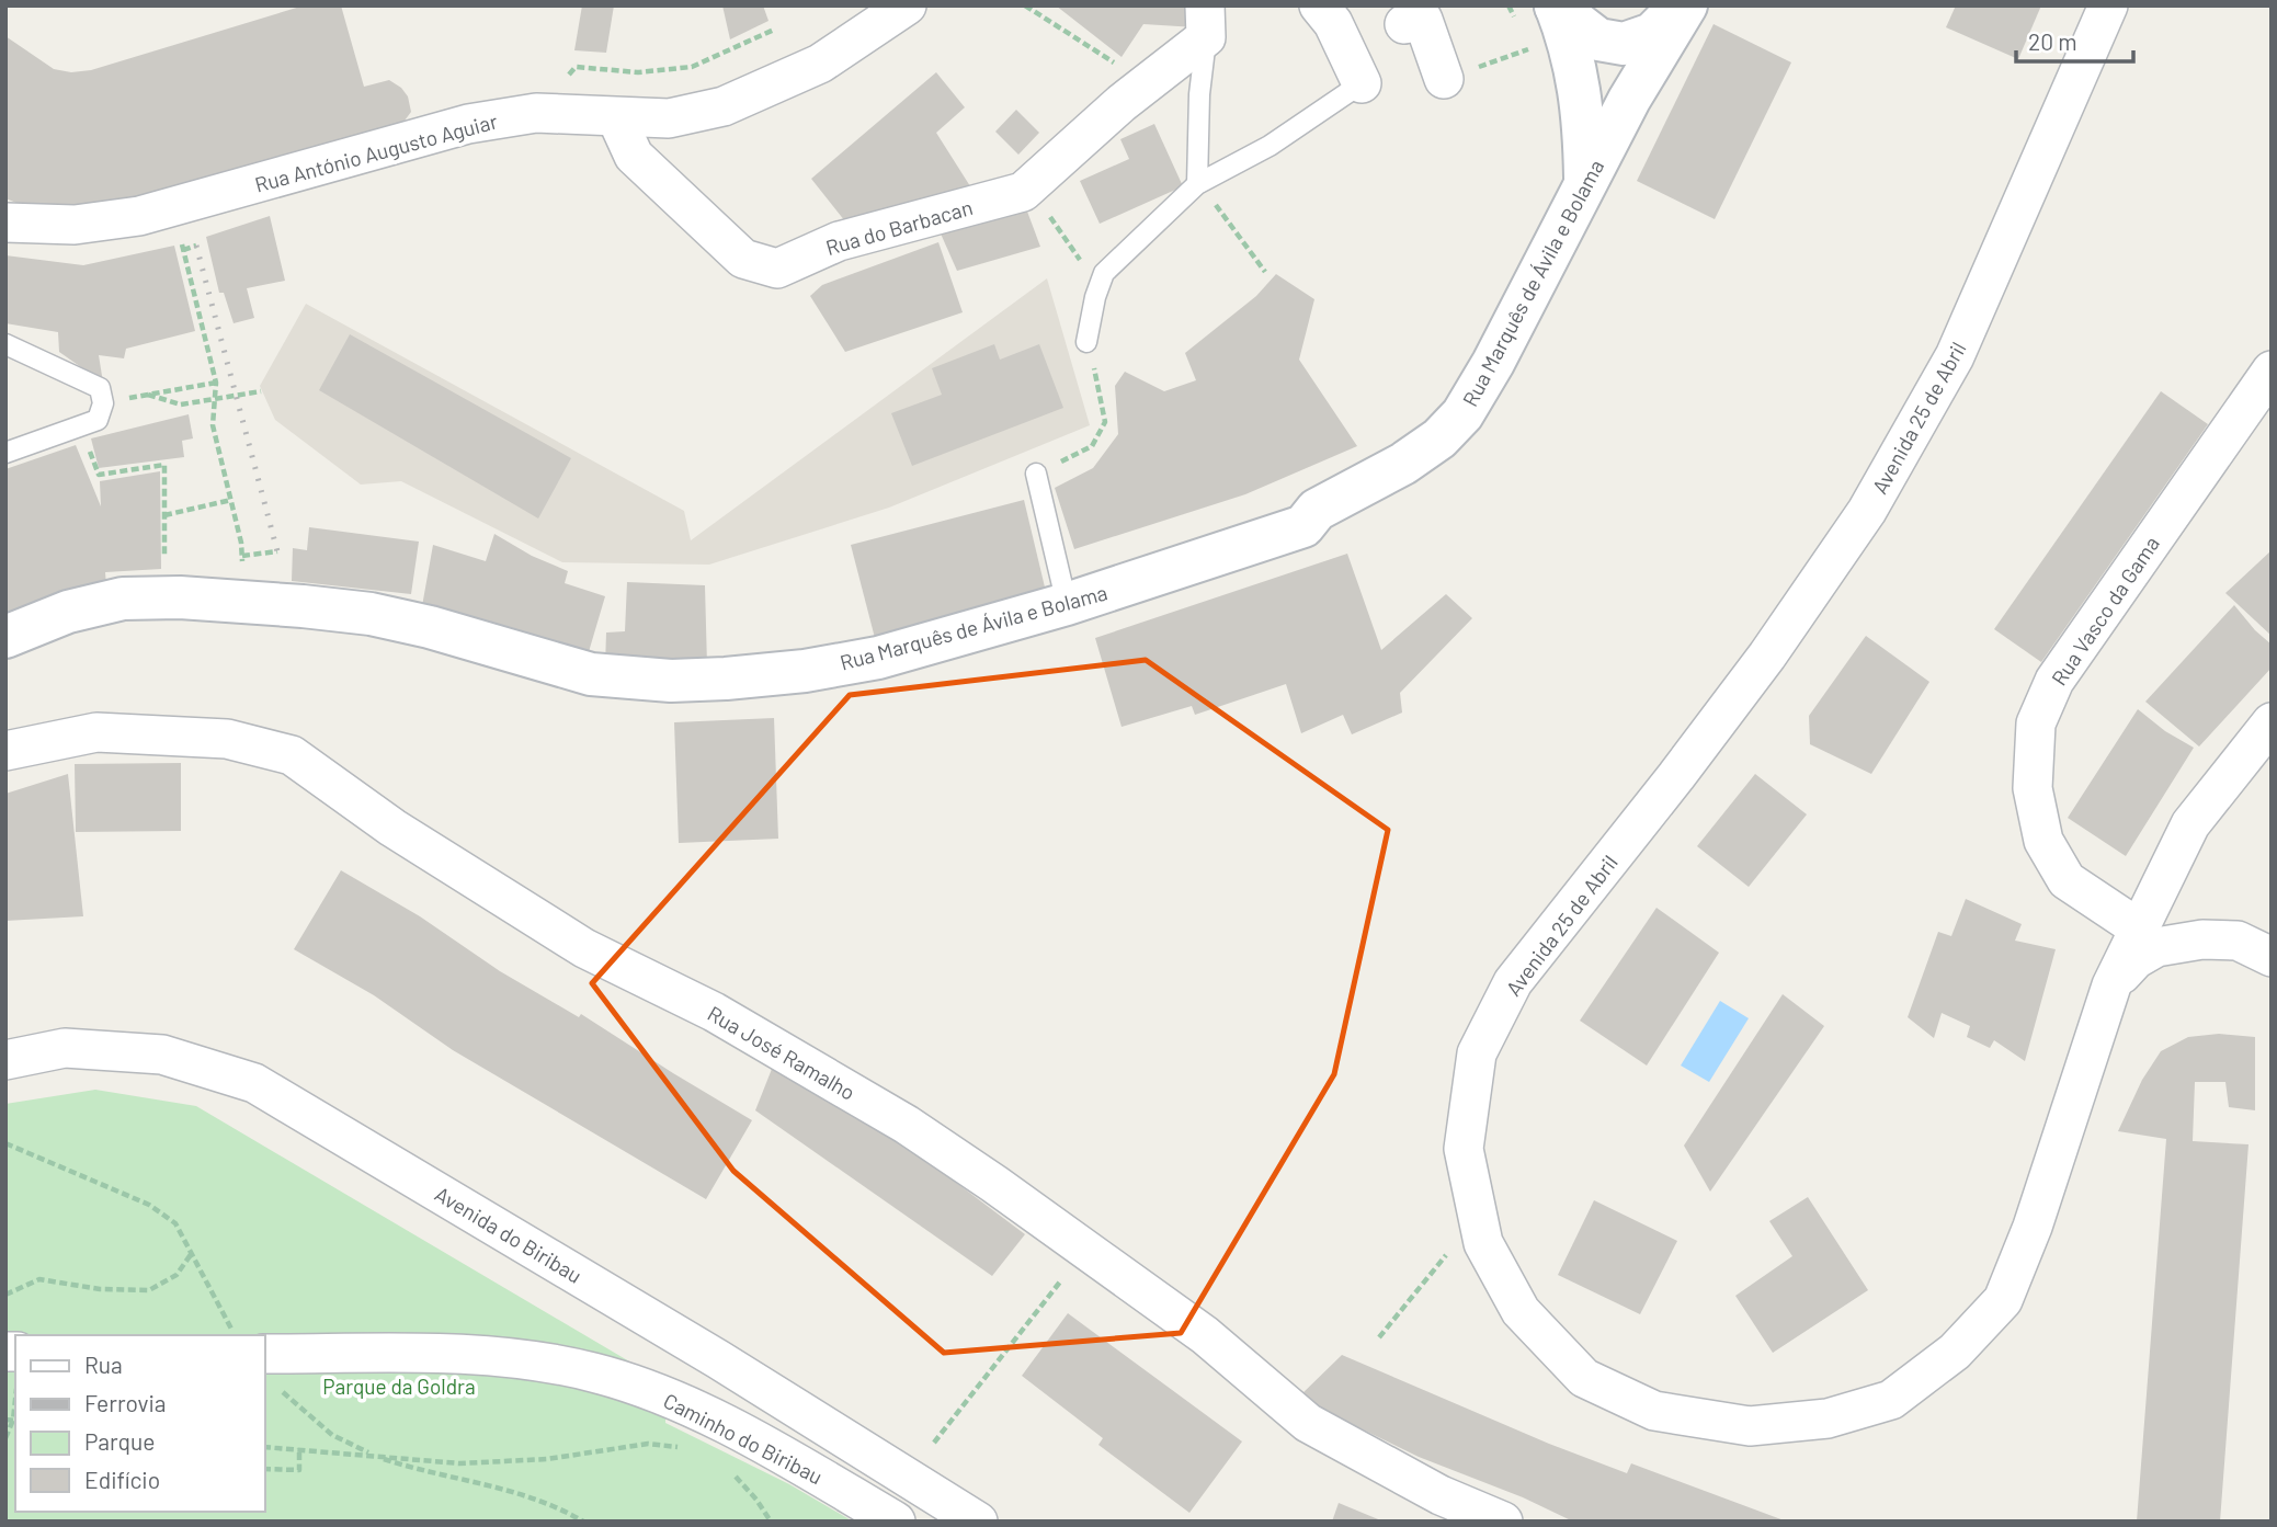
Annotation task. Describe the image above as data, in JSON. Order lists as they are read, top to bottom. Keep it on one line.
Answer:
{"streets":{"main road":["Rua Marquês de Ávila e Bolama"],"street":["Rua António Augusto Aguiar","Rua do Barbacan","Avenida 25 de Abril","Rua Vasco da Gama","Rua José Ramalho","Avenida do Biribau","Caminho do Biribau"]},"crossings":[["Rua António Augusto Aguiar","Rua do Barbacan"],["Avenida 25 de Abril","Rua Vasco da Gama"]],"parks":["Parque da Goldra"],"legend":["Rua","Ferrovia","Parque","Edifício"],"scale_bar":"20 m"}
